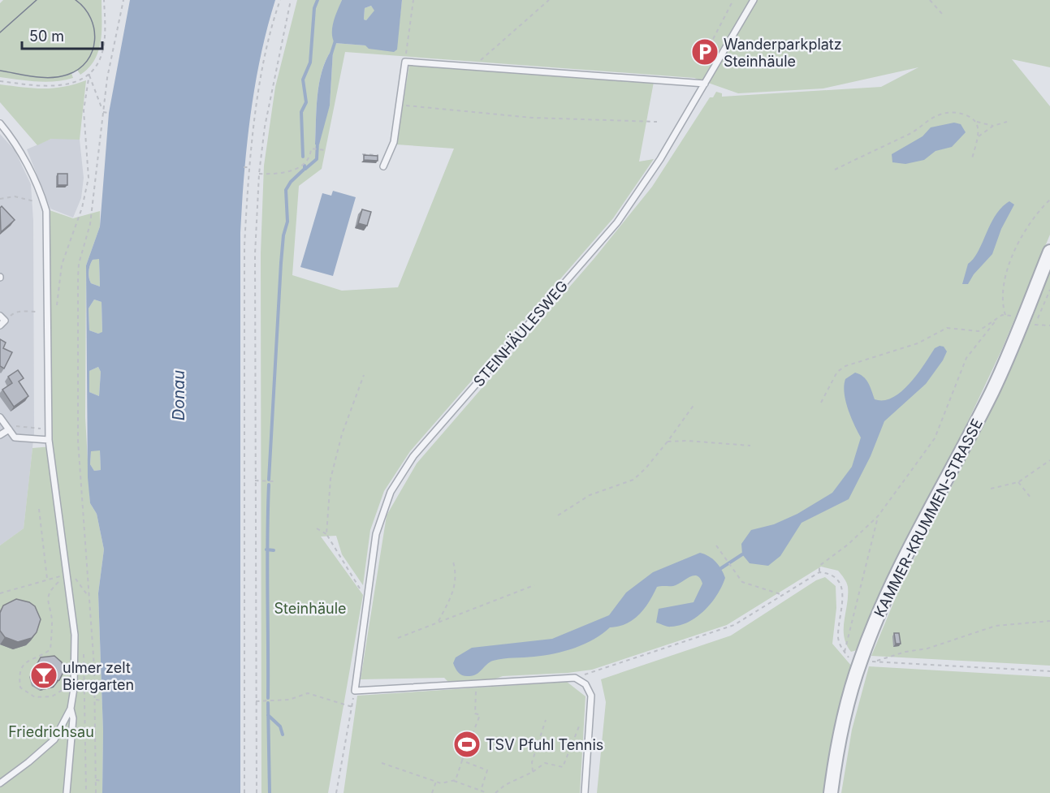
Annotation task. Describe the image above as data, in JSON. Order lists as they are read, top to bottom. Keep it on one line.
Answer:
{"streets":{"street":["KAMMER-KRUMMEN-STRASSE"],"lane":["STEINHÄULESWEG"]},"water":["Donau"],"parks":["Steinhäule","Friedrichsau"],"places":{"parking":["Wanderparkplatz Steinhäule"],"bar":["ulmer zelt Biergarten"],"sports":["TSV Pfuhl Tennis"]},"scale_bar":"50 m"}
